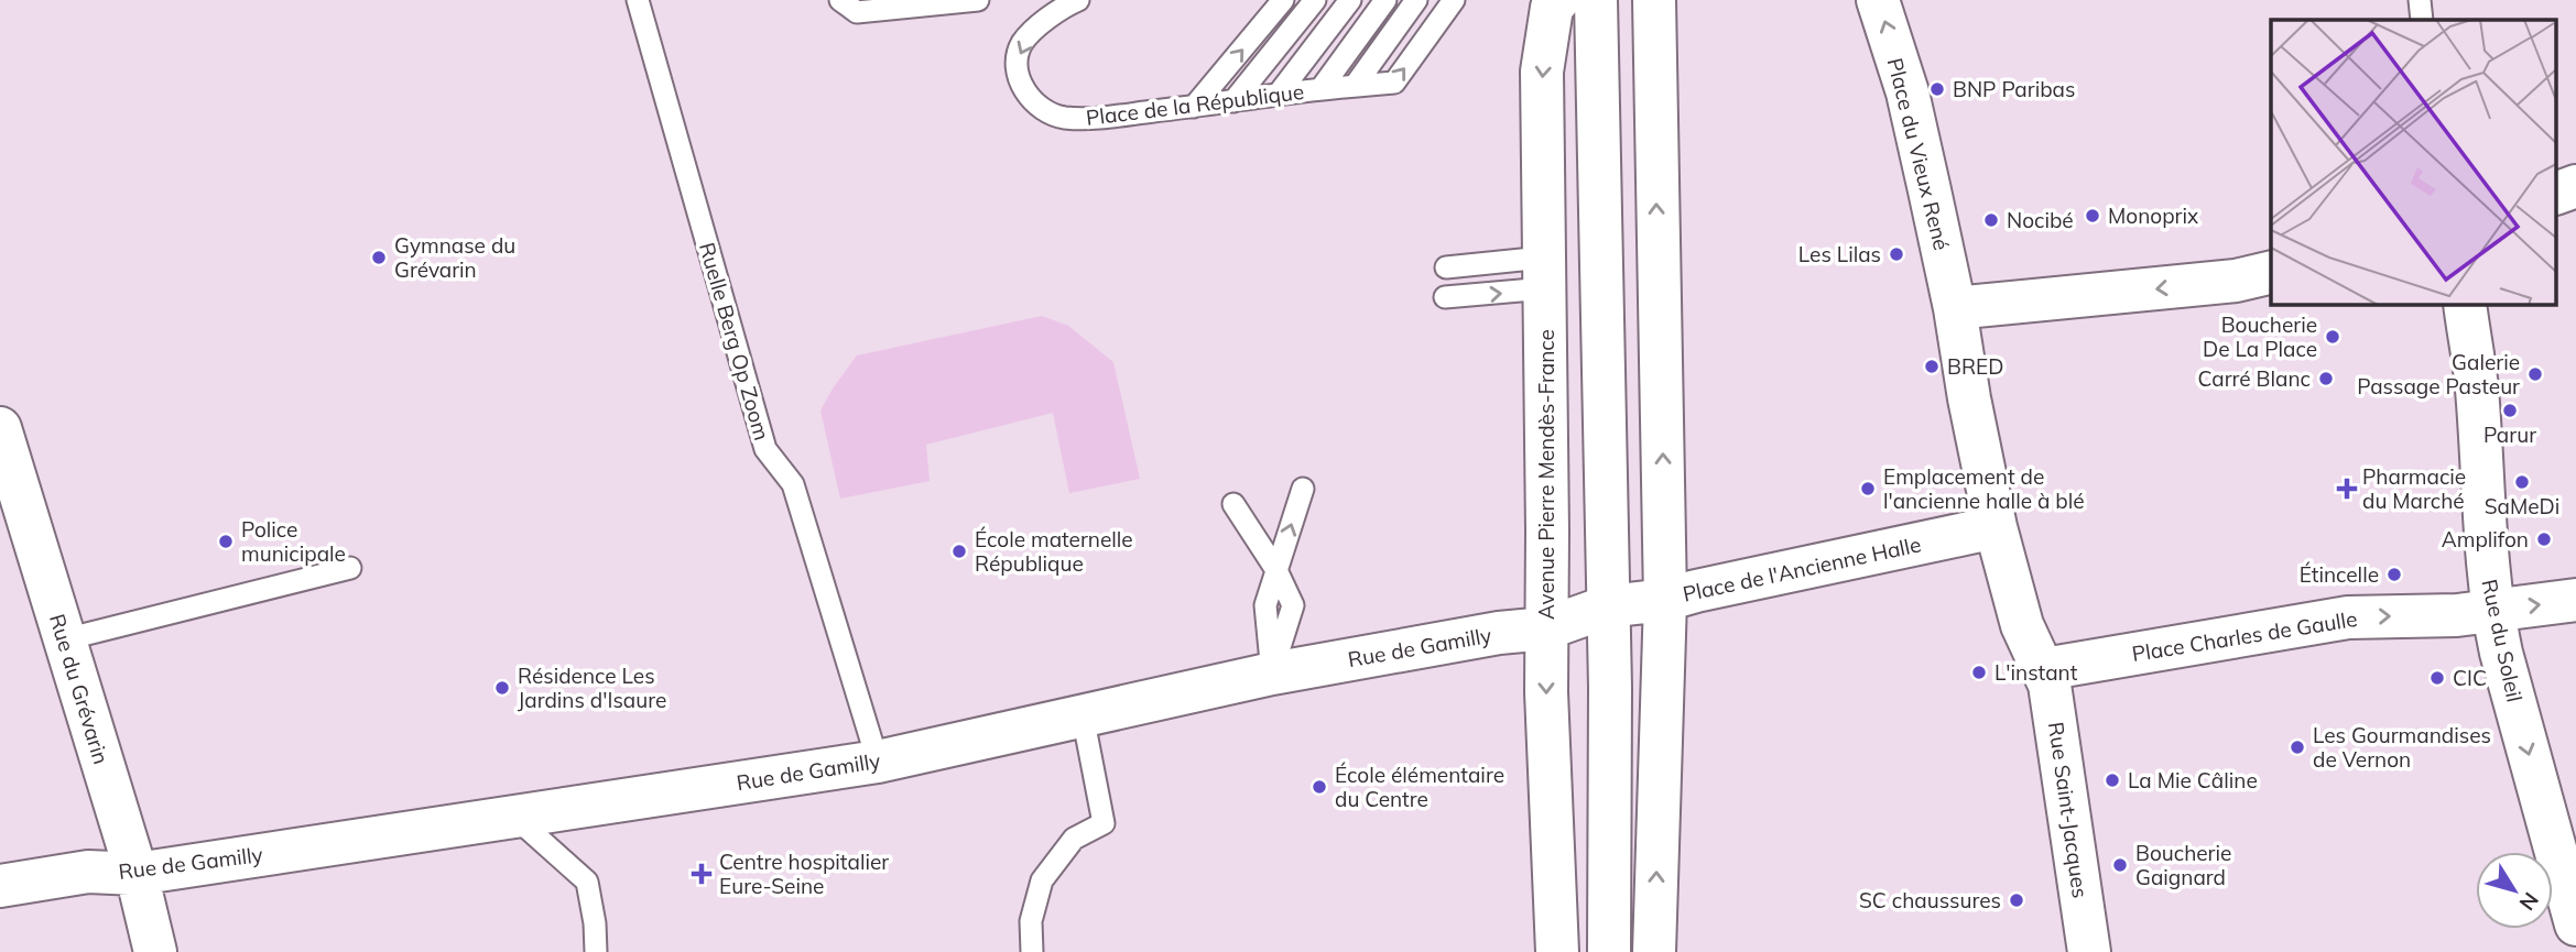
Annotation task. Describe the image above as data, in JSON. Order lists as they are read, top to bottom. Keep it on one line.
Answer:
{"streets":{"street":["Place du Vieux René","Avenue Pierre Mendès-France","Place de l'Ancienne Halle","Place Charles de Gaulle","Rue du Soleil","Rue de Gamilly","Rue du Grévarin","Rue Saint-Jacques"],"lane":["Place de la République","Ruelle Berg Op Zoom"]},"crossings":[["Place du Vieux René","Place de l'Ancienne Halle"],["Place du Vieux René","Rue Saint-Jacques"],["Ruelle Berg Op Zoom","Rue de Gamilly"],["Avenue Pierre Mendès-France","Rue de Gamilly"],["Place de l'Ancienne Halle","Rue de Gamilly"],["Place de l'Ancienne Halle","Rue Saint-Jacques"],["Place Charles de Gaulle","Rue du Soleil"],["Place Charles de Gaulle","Rue Saint-Jacques"],["Rue de Gamilly","Rue du Grévarin"]],"one_way":["Rue du Soleil"],"places":{"other":["BNP Paribas","Monoprix","Nocibé","Les Lilas","Gymnase du Grévarin","Boucherie De La Place","BRED","Galerie Passage Pasteur","Carré Blanc","Parur","SaMeDi","Emplacement de l'ancienne halle à blé","Amplifon","Police municipale","École maternelle République","Étincelle","L'instant","CIC","Résidence Les Jardins d'Isaure","Les Gourmandises de Vernon","La Mie Câline","École élémentaire du Centre","Boucherie Gaignard","SC chaussures"],"health":["Pharmacie du Marché","Centre hospitalier Eure-Seine"]},"north":"bottom right"}
